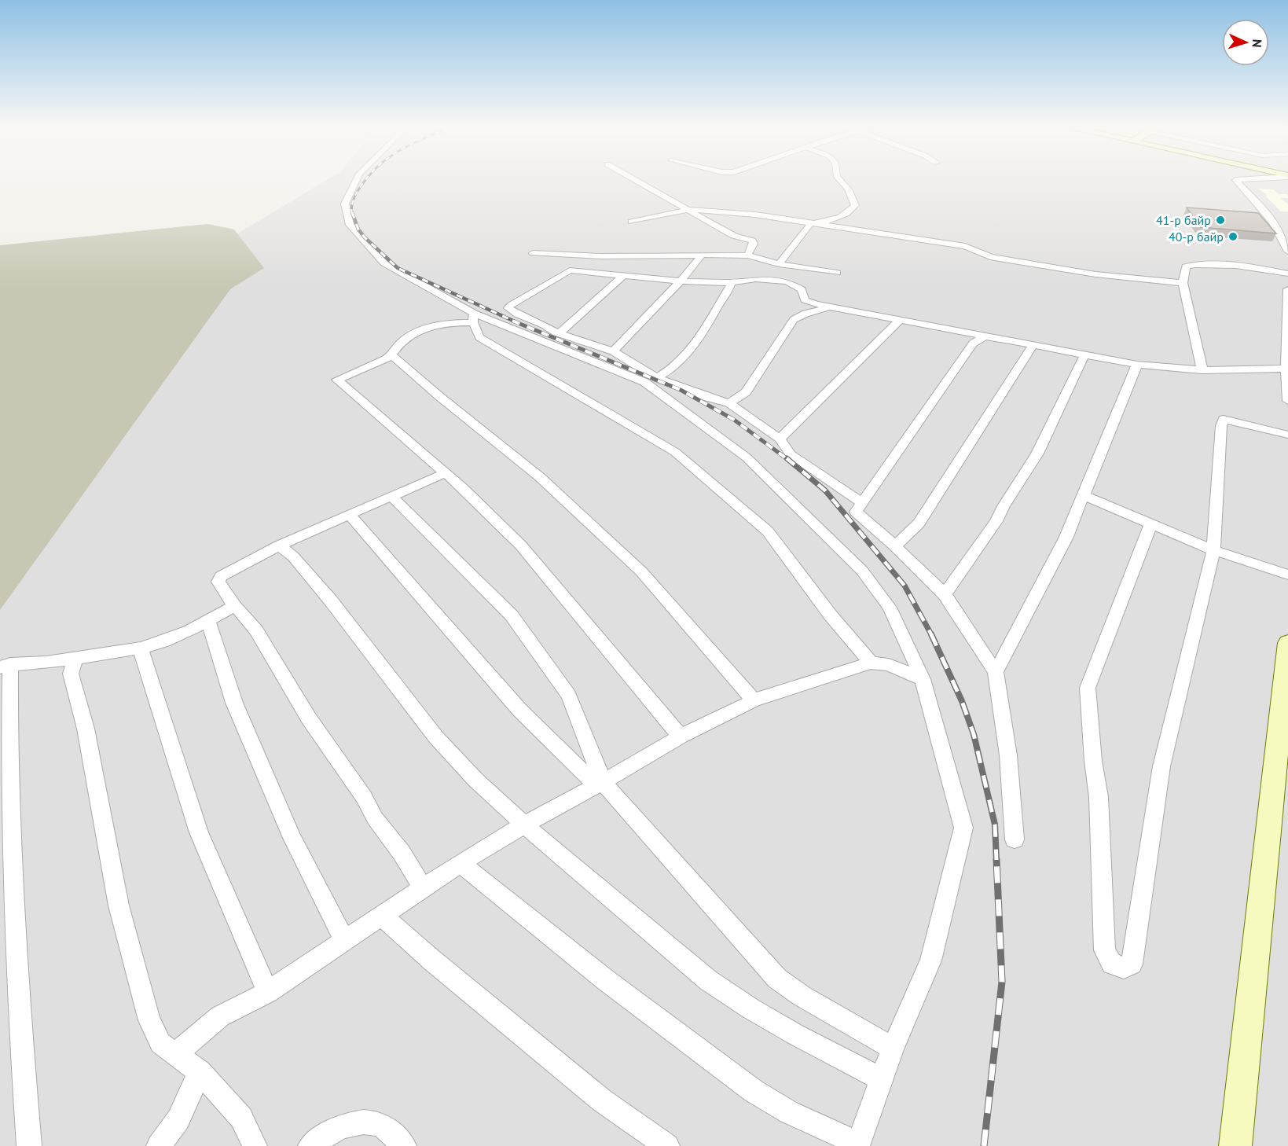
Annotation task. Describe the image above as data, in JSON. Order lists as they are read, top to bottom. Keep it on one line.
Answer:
{"places":["41-р байр","40-р байр"],"north":"right"}
